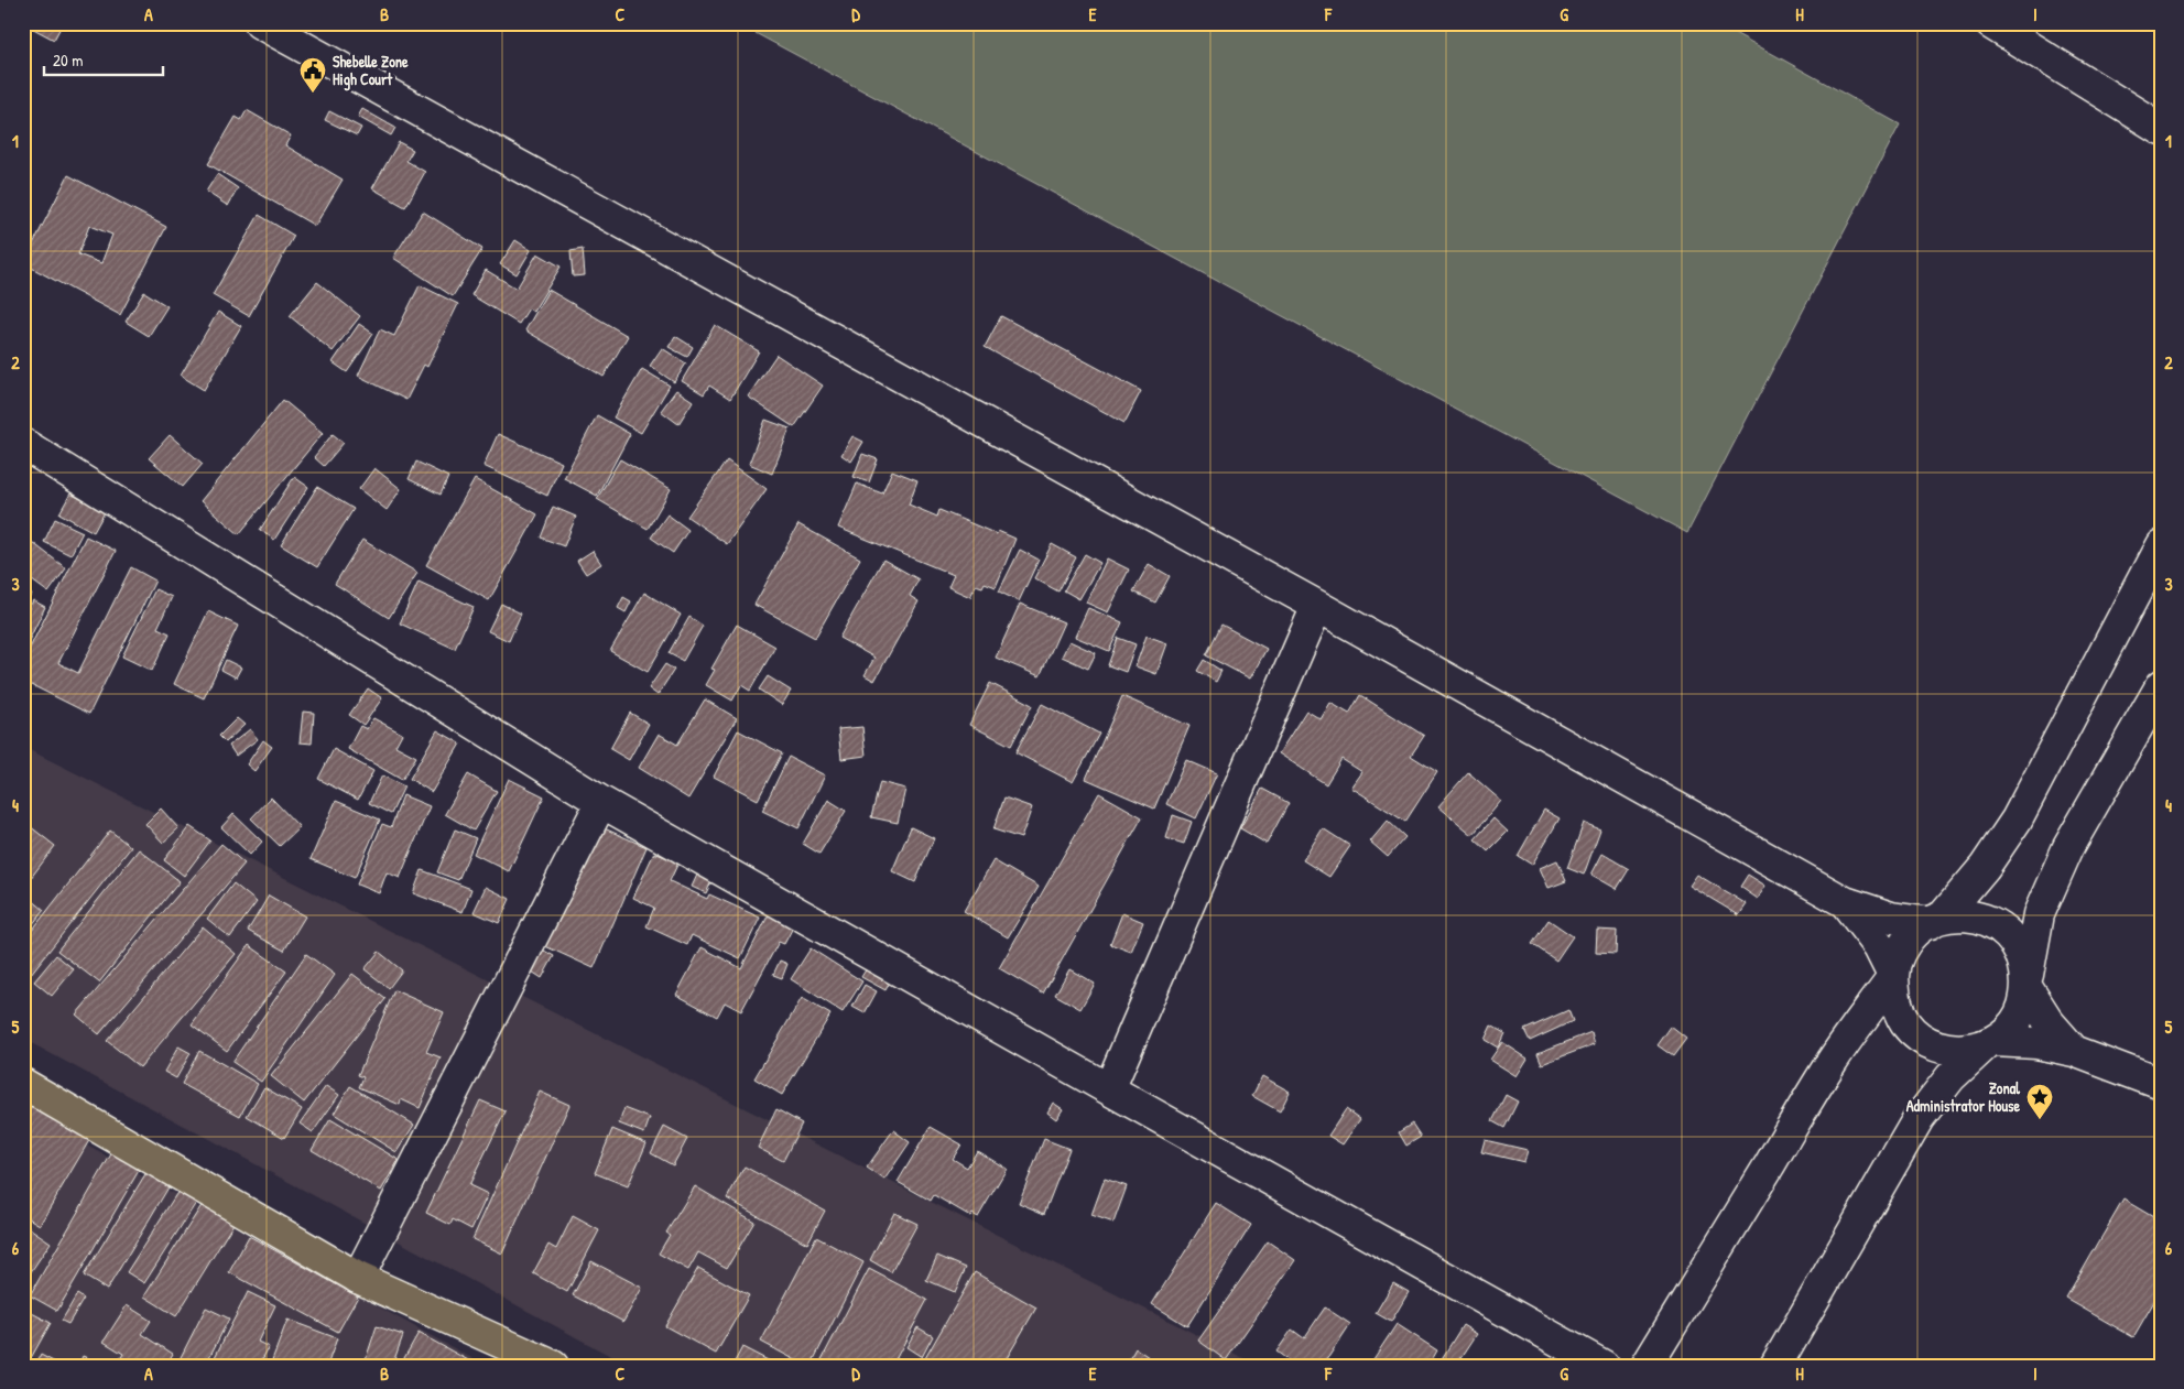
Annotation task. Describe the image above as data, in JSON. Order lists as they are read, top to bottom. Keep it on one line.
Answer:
{"places":{"public building":["Shebelle Zone High Court"],"place":["Zonal Administrator House"]},"scale_bar":"20 m","grid":{"columns":["A","B","C","D","E","F","G","H","I"],"rows":["1","2","3","4","5","6"]}}
